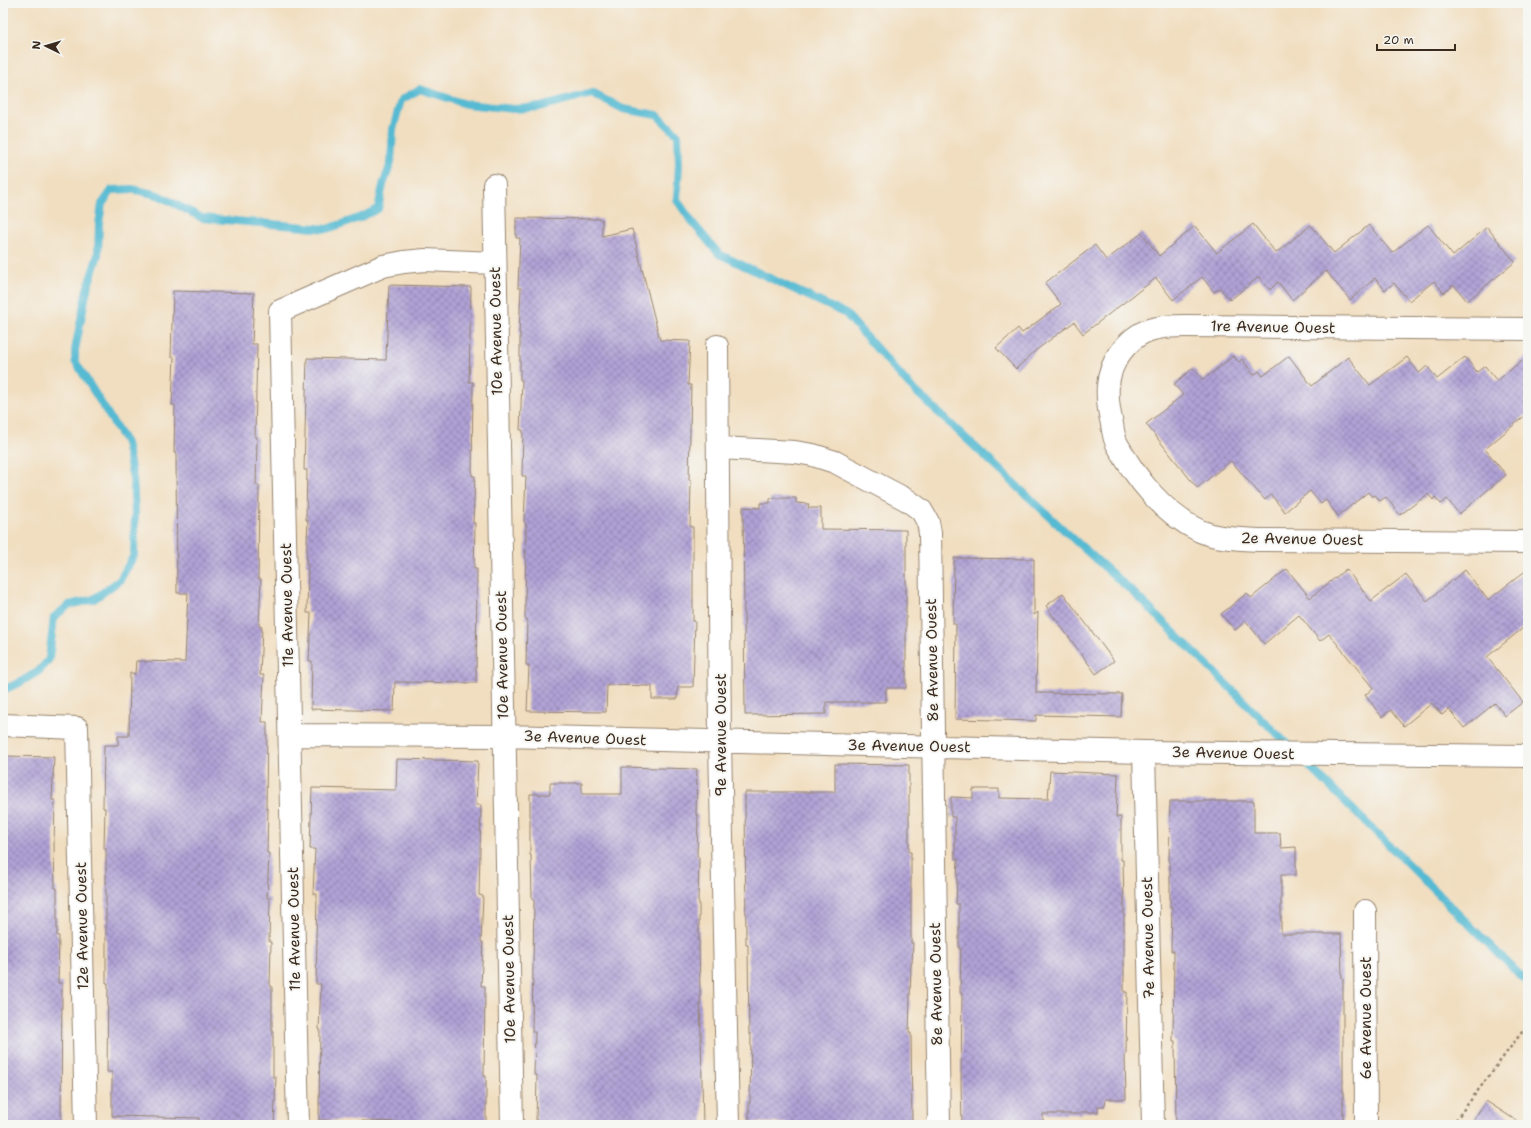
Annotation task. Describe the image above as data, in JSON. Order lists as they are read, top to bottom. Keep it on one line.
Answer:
{"streets":{"street":["1re Avenue Ouest","10e Avenue Ouest","2e Avenue Ouest","11e Avenue Ouest","8e Avenue Ouest","9e Avenue Ouest","3e Avenue Ouest","12e Avenue Ouest","7e Avenue Ouest","6e Avenue Ouest"]},"crossings":[["1re Avenue Ouest","2e Avenue Ouest"],["10e Avenue Ouest","11e Avenue Ouest"],["10e Avenue Ouest","3e Avenue Ouest"],["11e Avenue Ouest","3e Avenue Ouest"],["8e Avenue Ouest","9e Avenue Ouest"],["8e Avenue Ouest","3e Avenue Ouest"],["9e Avenue Ouest","3e Avenue Ouest"],["3e Avenue Ouest","7e Avenue Ouest"]],"scale_bar":"20 m","north":"left"}
